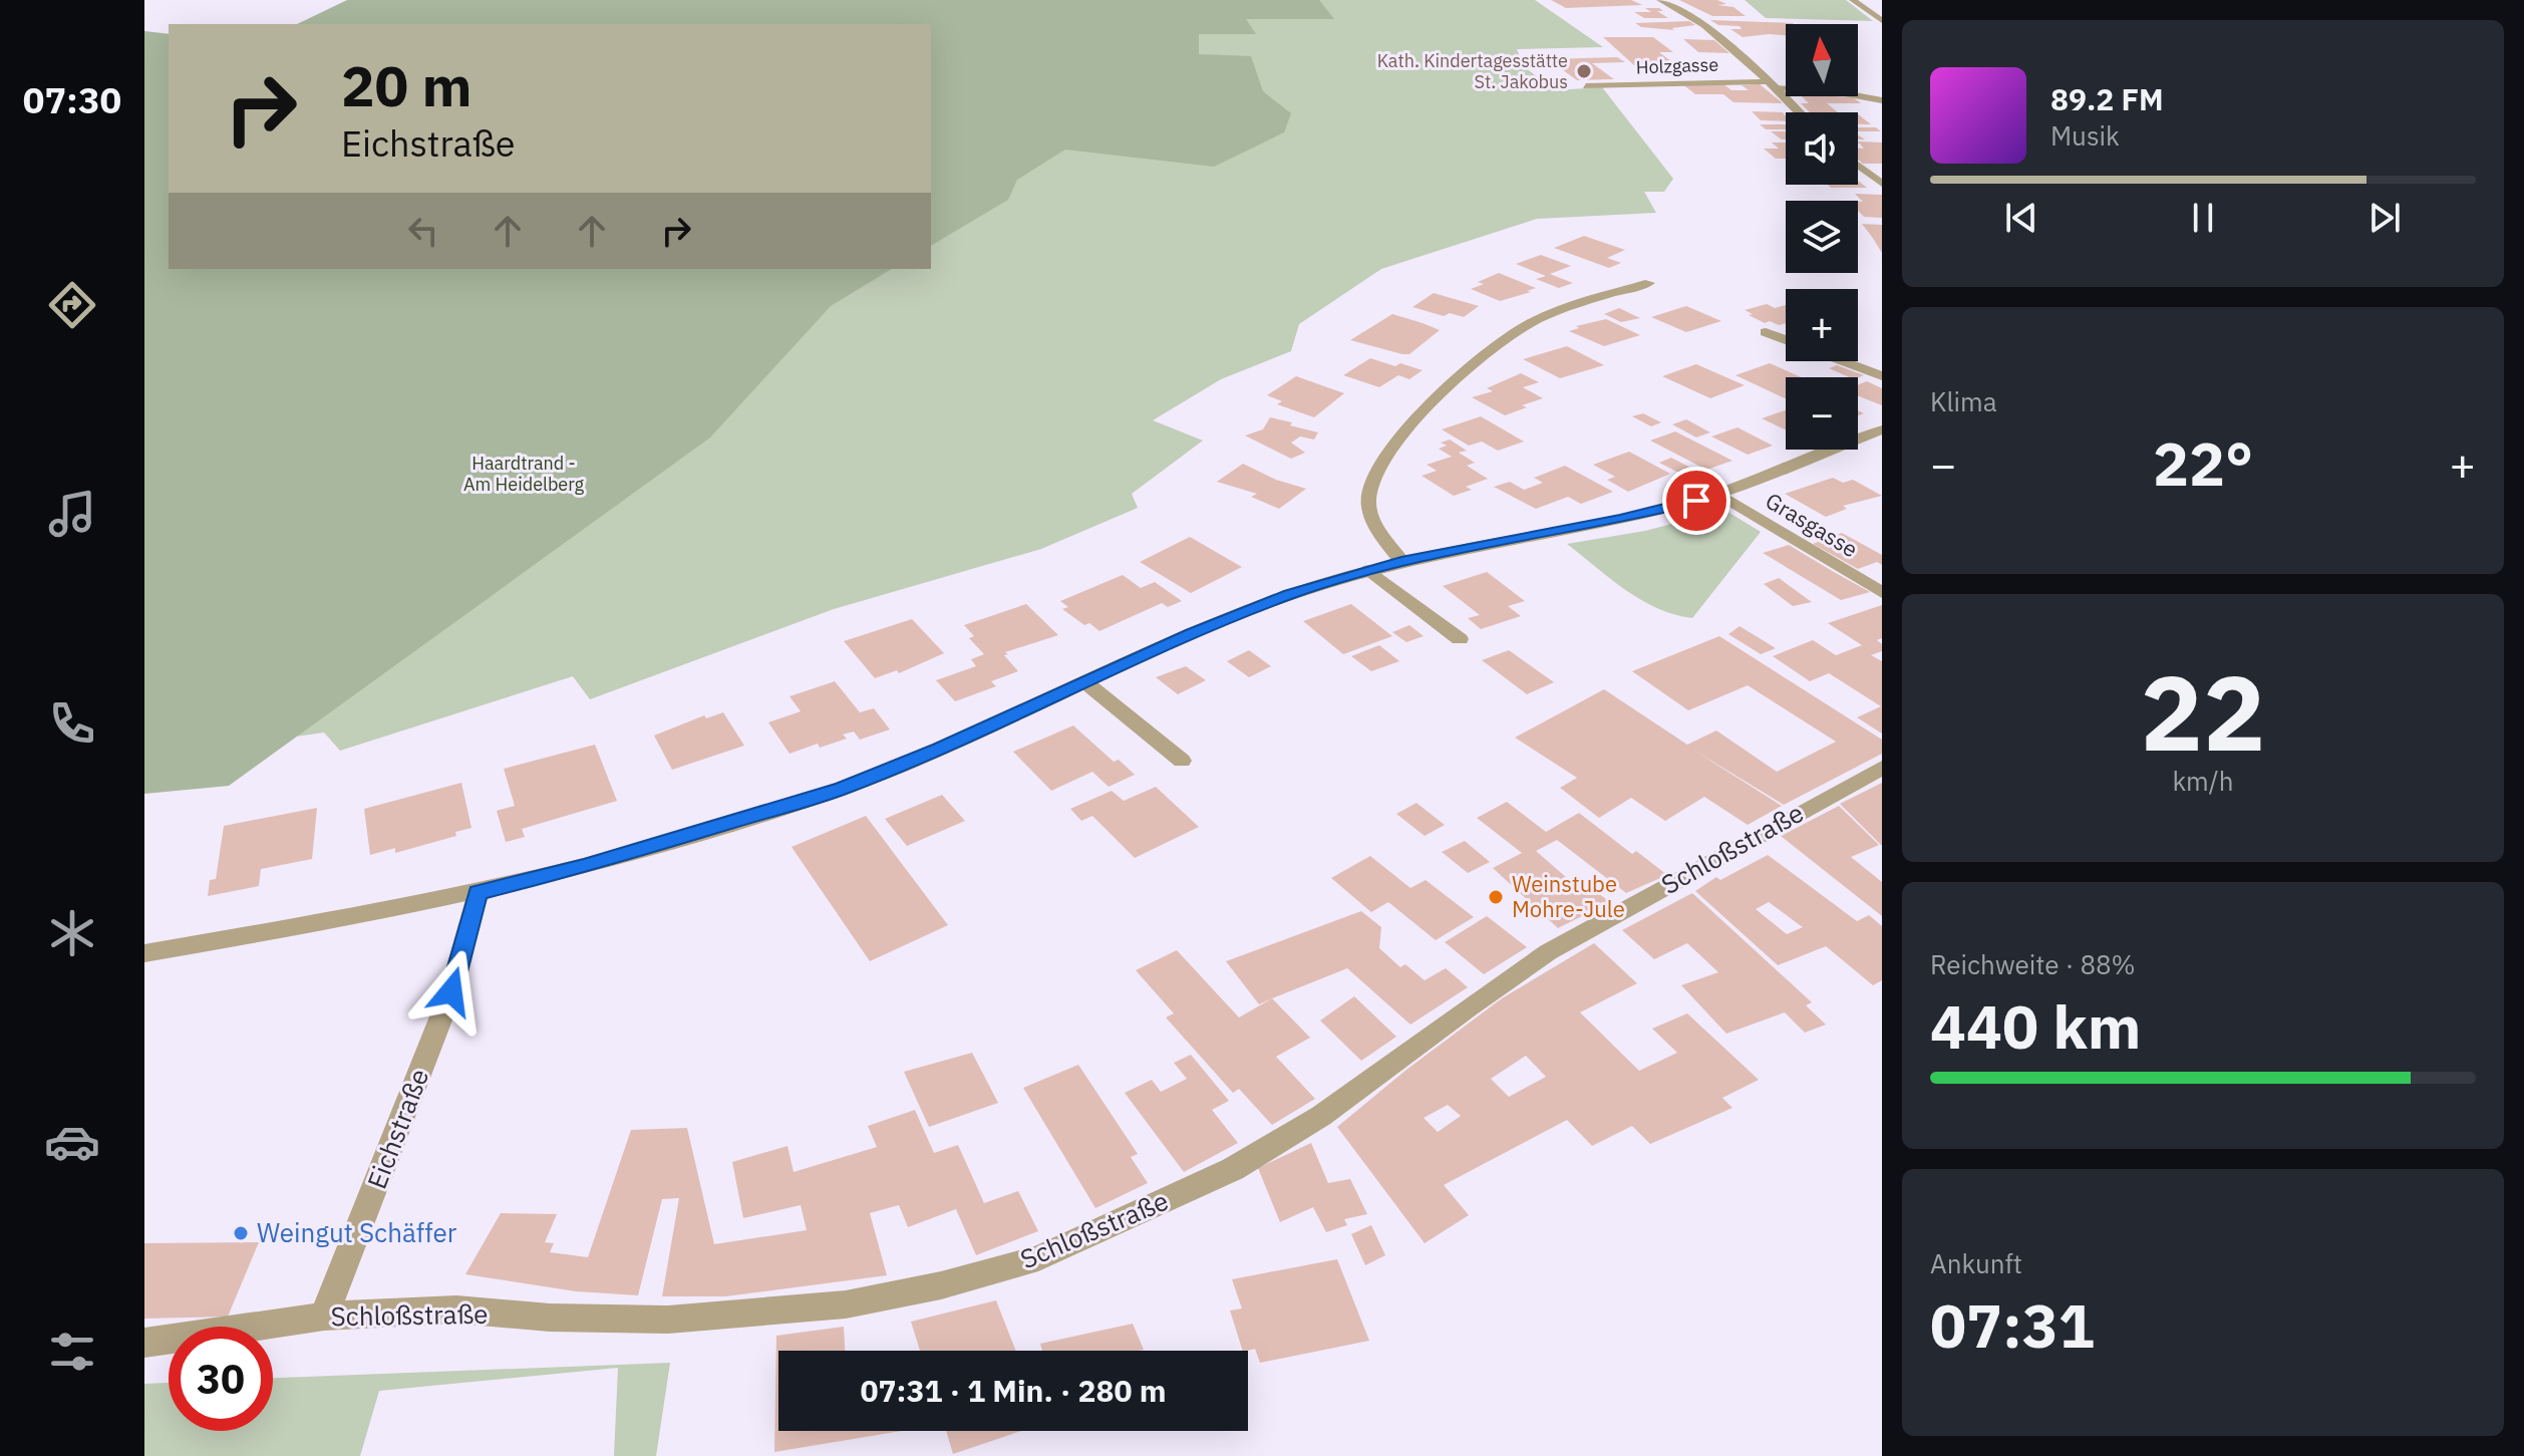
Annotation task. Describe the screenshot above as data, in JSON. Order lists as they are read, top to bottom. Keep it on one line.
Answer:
{"streets":{"street":["Holzgasse","Grasgasse","Schloßstraße","Eichstraße"]},"crossings":[["Schloßstraße","Eichstraße"]],"parks":["Haardtrand - Am Heidelberg"],"places":["Kath. Kindertagesstätte St. Jakobus","Weinstube Mohre-Jule","Weingut Schäffer"],"north":"top","page":{"tabs":"07:30","map_buttons":["+","−"],"turn":["20 m","Eichstraße"],"song":["89.2 FM","Musik"],"tile":["Klima",["22","km/h"],["Reichweite · 88%","440 km"],["Ankunft","07:31"]],"heat":["−","22°","+"],"limit":"30","trip":"07:31 · 1 Min. · 280 m"}}
